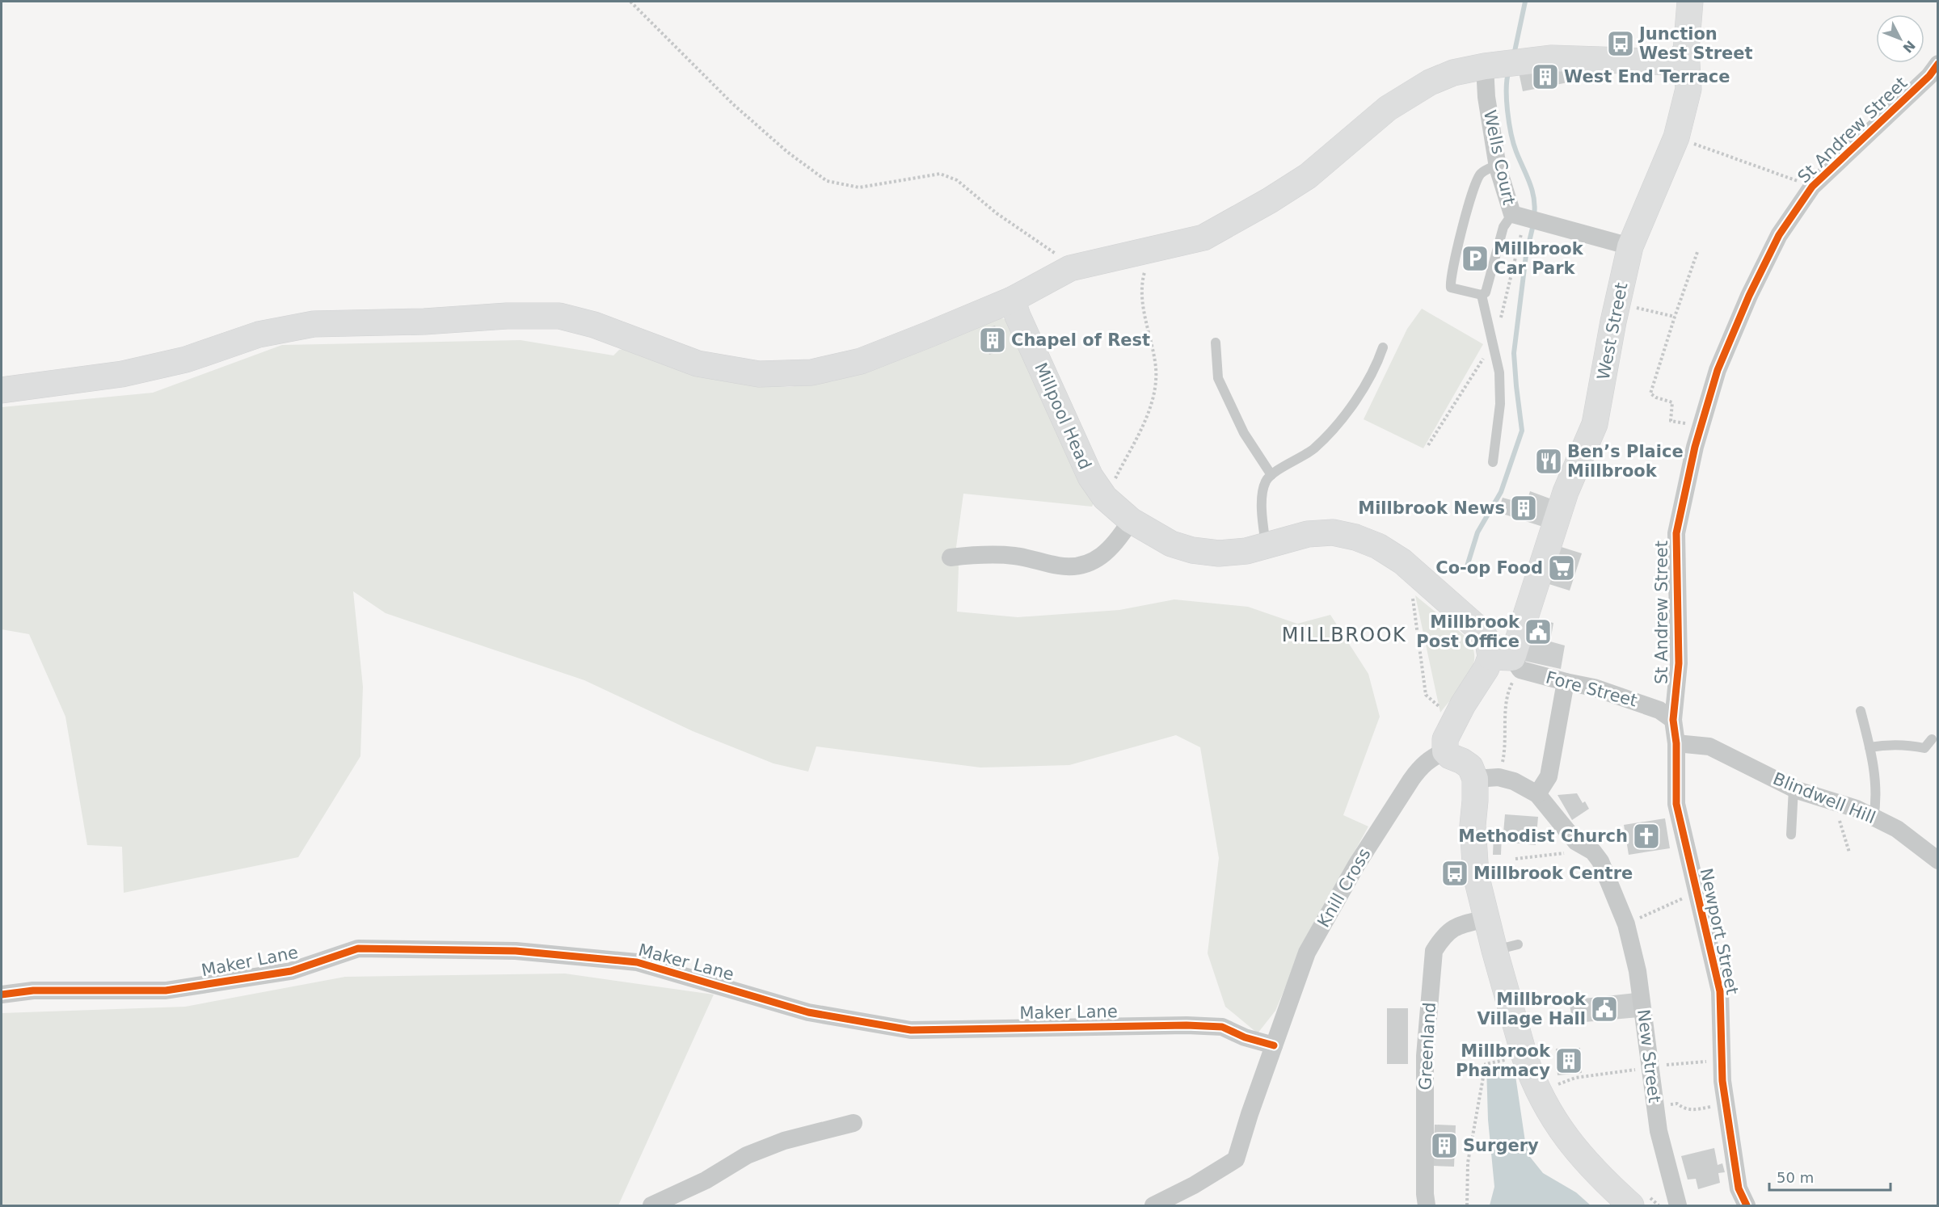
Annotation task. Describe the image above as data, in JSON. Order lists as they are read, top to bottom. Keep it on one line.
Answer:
{"streets":{"street":["St Andrew Street","Wells Court","West Street","Millpool Head","Fore Street","Blindwell Hill","Knill Cross","Newport Street","Maker Lane","Greenland","New Street"]},"crossings":[["St Andrew Street","Fore Street"],["St Andrew Street","Newport Street"],["West Street","Millpool Head"],["West Street","Fore Street"],["West Street","Knill Cross"],["Millpool Head","Fore Street"],["Fore Street","Newport Street"],["Blindwell Hill","Newport Street"],["Knill Cross","Maker Lane"]],"districts":["MILLBROOK"],"places":{"bus stop":["Junction West Street","Millbrook Centre"],"building":["West End Terrace","Chapel of Rest","Millbrook News","Millbrook Pharmacy","Surgery"],"parking":["Millbrook Car Park"],"restaurant":["Ben’s Plaice Millbrook"],"supermarket":["Co-op Food"],"public building":["Millbrook Post Office","Millbrook Village Hall"],"church":["Methodist Church"]},"scale_bar":"50 m","north":"bottom right"}
